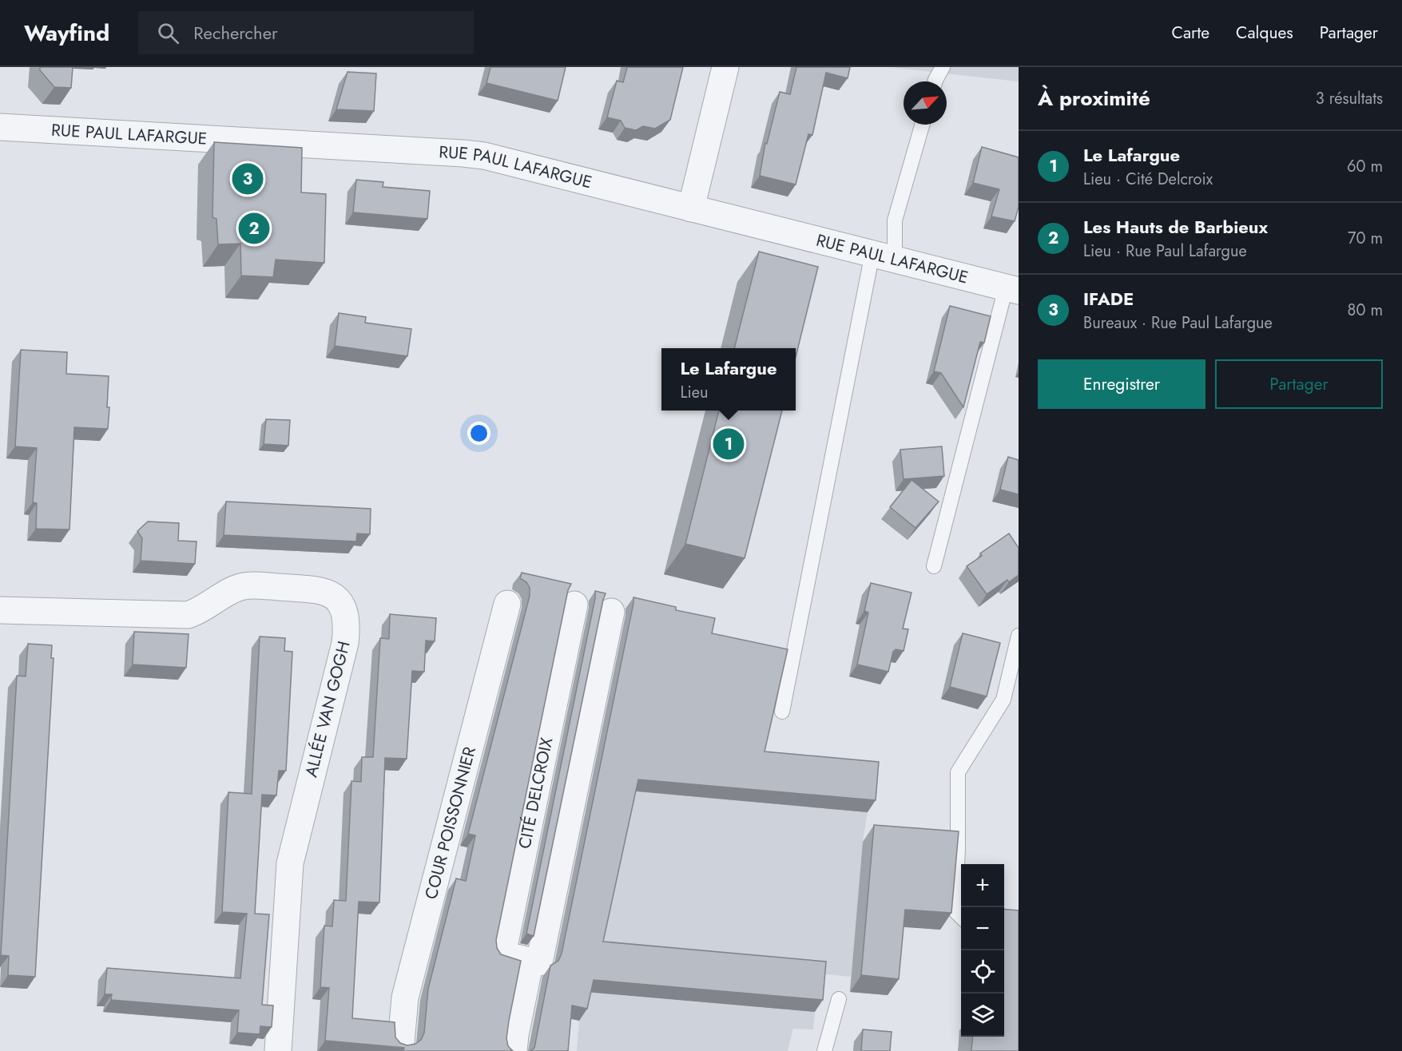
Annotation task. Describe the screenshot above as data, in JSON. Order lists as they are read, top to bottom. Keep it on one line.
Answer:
{"streets":{"street":["RUE PAUL LAFARGUE","ALLÉE VAN GOGH","CITÉ DELCROIX","COUR POISSONNIER"]},"north":"top right","page":{"header":"Wayfind","search":"Rechercher","nav":["Carte","Calques","Partager"],"heading":["À proximité","3 résultats"],"list":[{"mark":"1","name":"Le Lafargue","note":"Lieu · Cité Delcroix","value":"60 m"},{"mark":"2","name":"Les Hauts de Barbieux","note":"Lieu · Rue Paul Lafargue","value":"70 m"},{"mark":"3","name":"IFADE","note":"Bureaux · Rue Paul Lafargue","value":"80 m"}],"pins":["3","2","1"],"buttons":["Enregistrer","Partager"],"popup":["Le Lafargue","Lieu"],"map_buttons":["+","−"]}}
